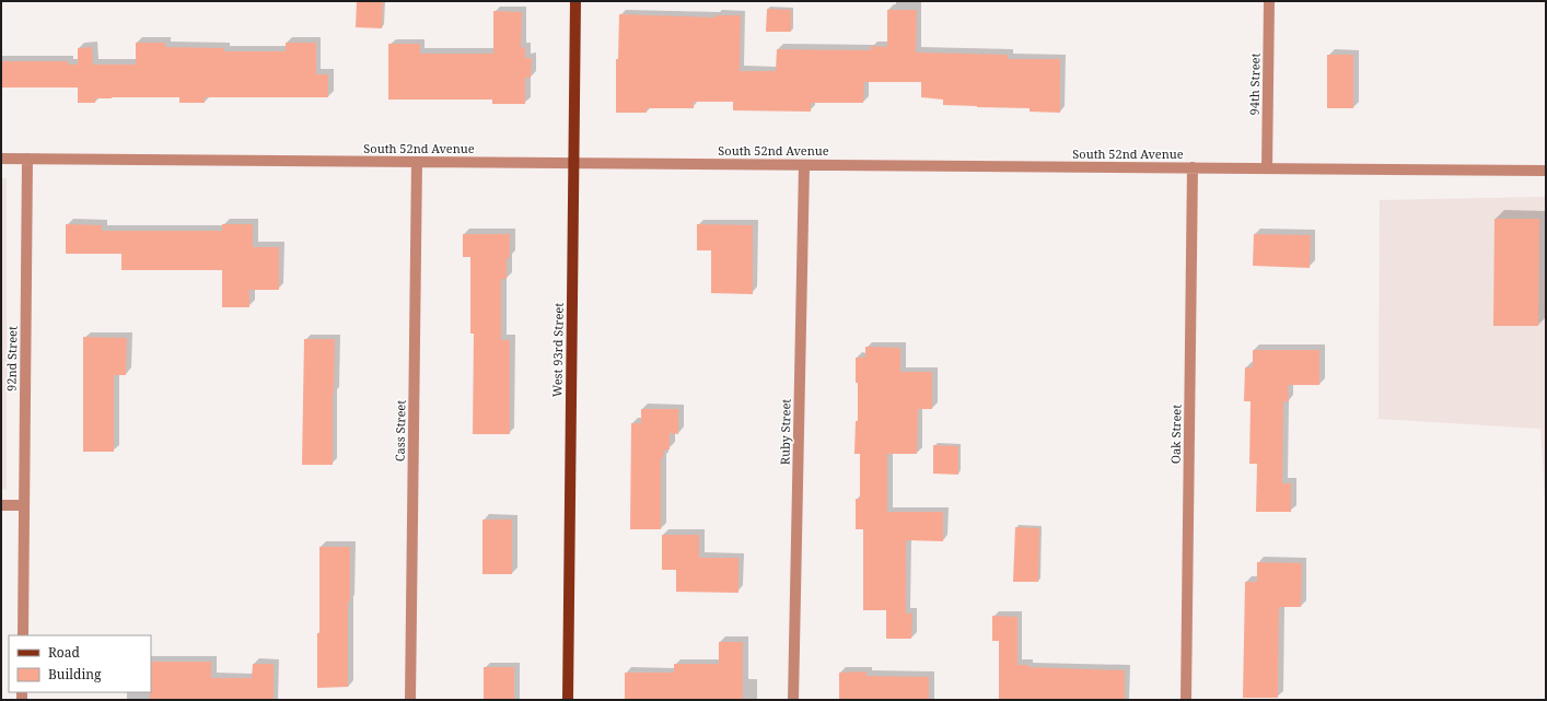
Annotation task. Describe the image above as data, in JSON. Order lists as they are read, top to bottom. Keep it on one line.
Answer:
{"streets":{"main road":["West 93rd Street"],"street":["94th Street","South 52nd Avenue","92nd Street","Cass Street","Ruby Street","Oak Street"]},"crossings":[["94th Street","South 52nd Avenue"],["South 52nd Avenue","West 93rd Street"],["South 52nd Avenue","92nd Street"],["South 52nd Avenue","Cass Street"],["South 52nd Avenue","Ruby Street"],["South 52nd Avenue","Oak Street"]],"legend":["Road","Building"]}
